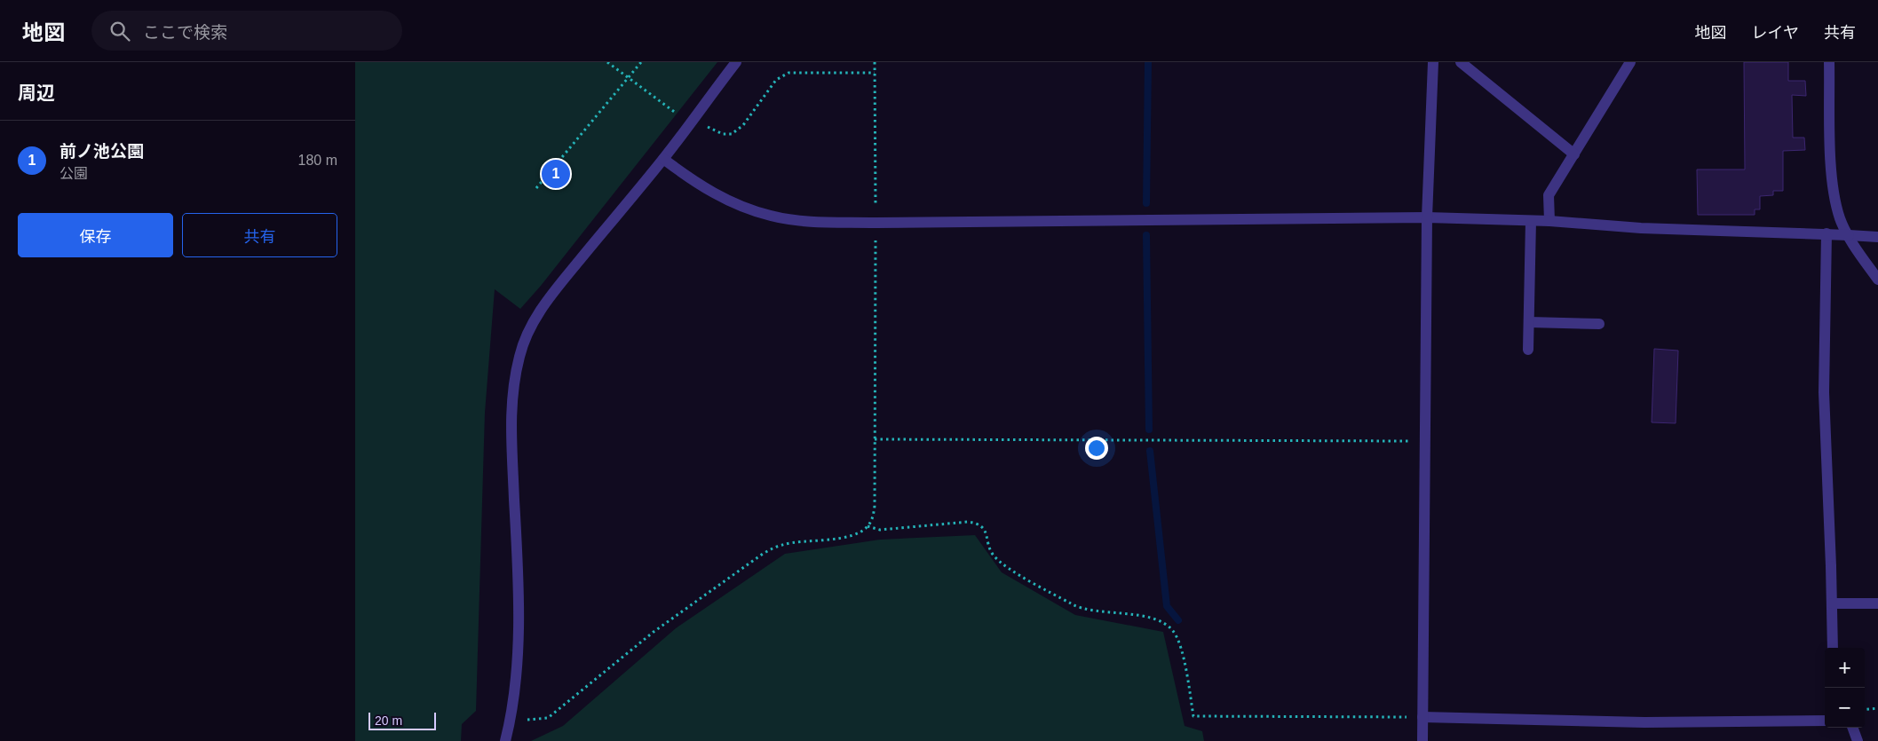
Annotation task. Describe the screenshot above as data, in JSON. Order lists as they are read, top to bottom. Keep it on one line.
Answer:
{"scale_bar":"20 m","page":{"header":"地図","search":"ここで検索","nav":["地図","レイヤ","共有"],"heading":"周辺","list":[{"mark":"1","name":"前ノ池公園","note":"公園","value":"180 m"}],"pins":"1","buttons":["保存","共有"],"map_buttons":["+","−"],"scale":"20 m"}}
